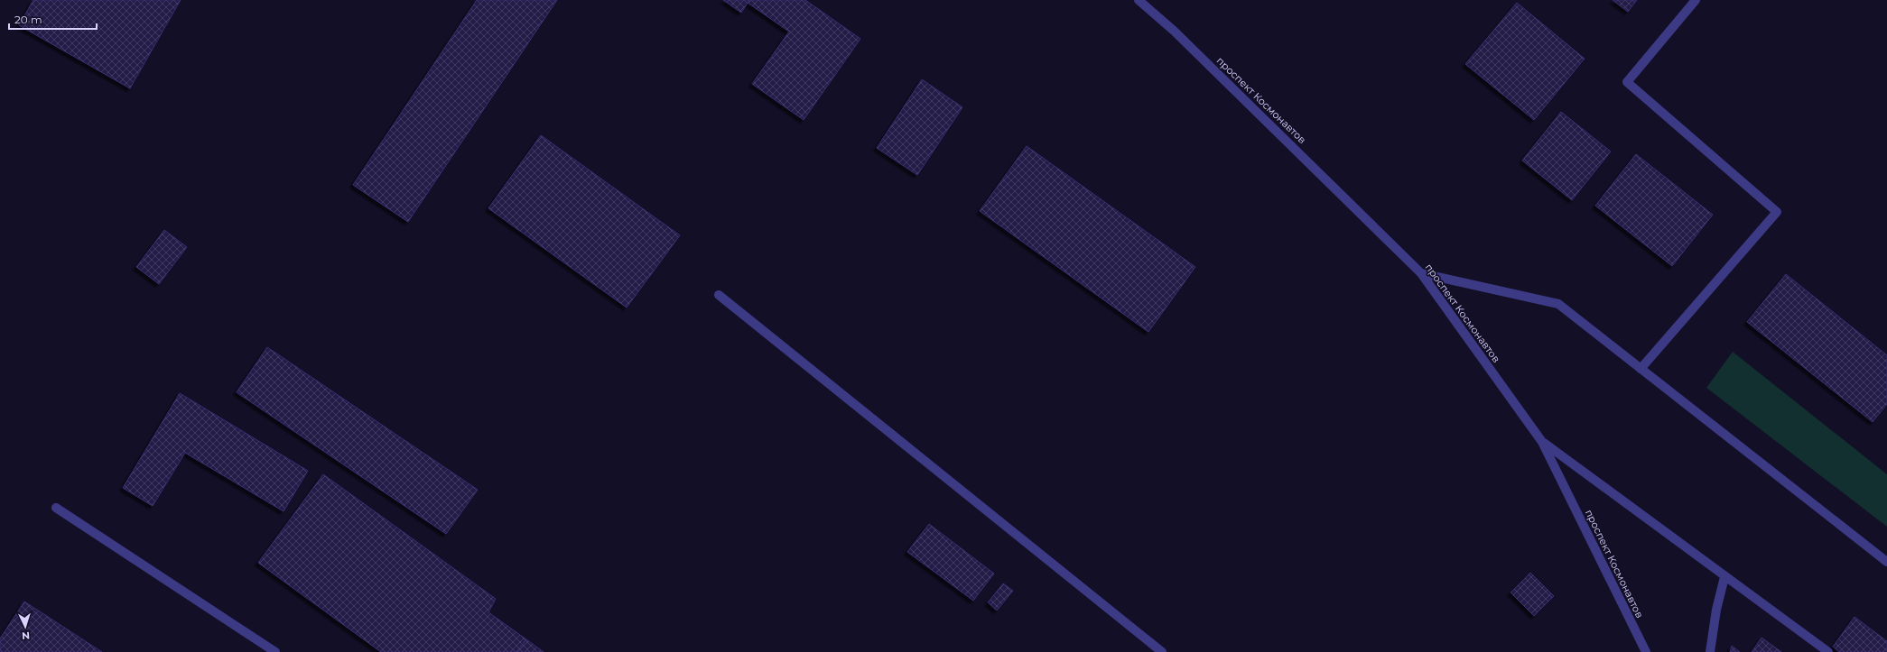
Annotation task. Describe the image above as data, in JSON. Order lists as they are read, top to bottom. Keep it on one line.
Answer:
{"streets":{"street":["проспект Космонавтов"]},"scale_bar":"20 m","north":"bottom"}
